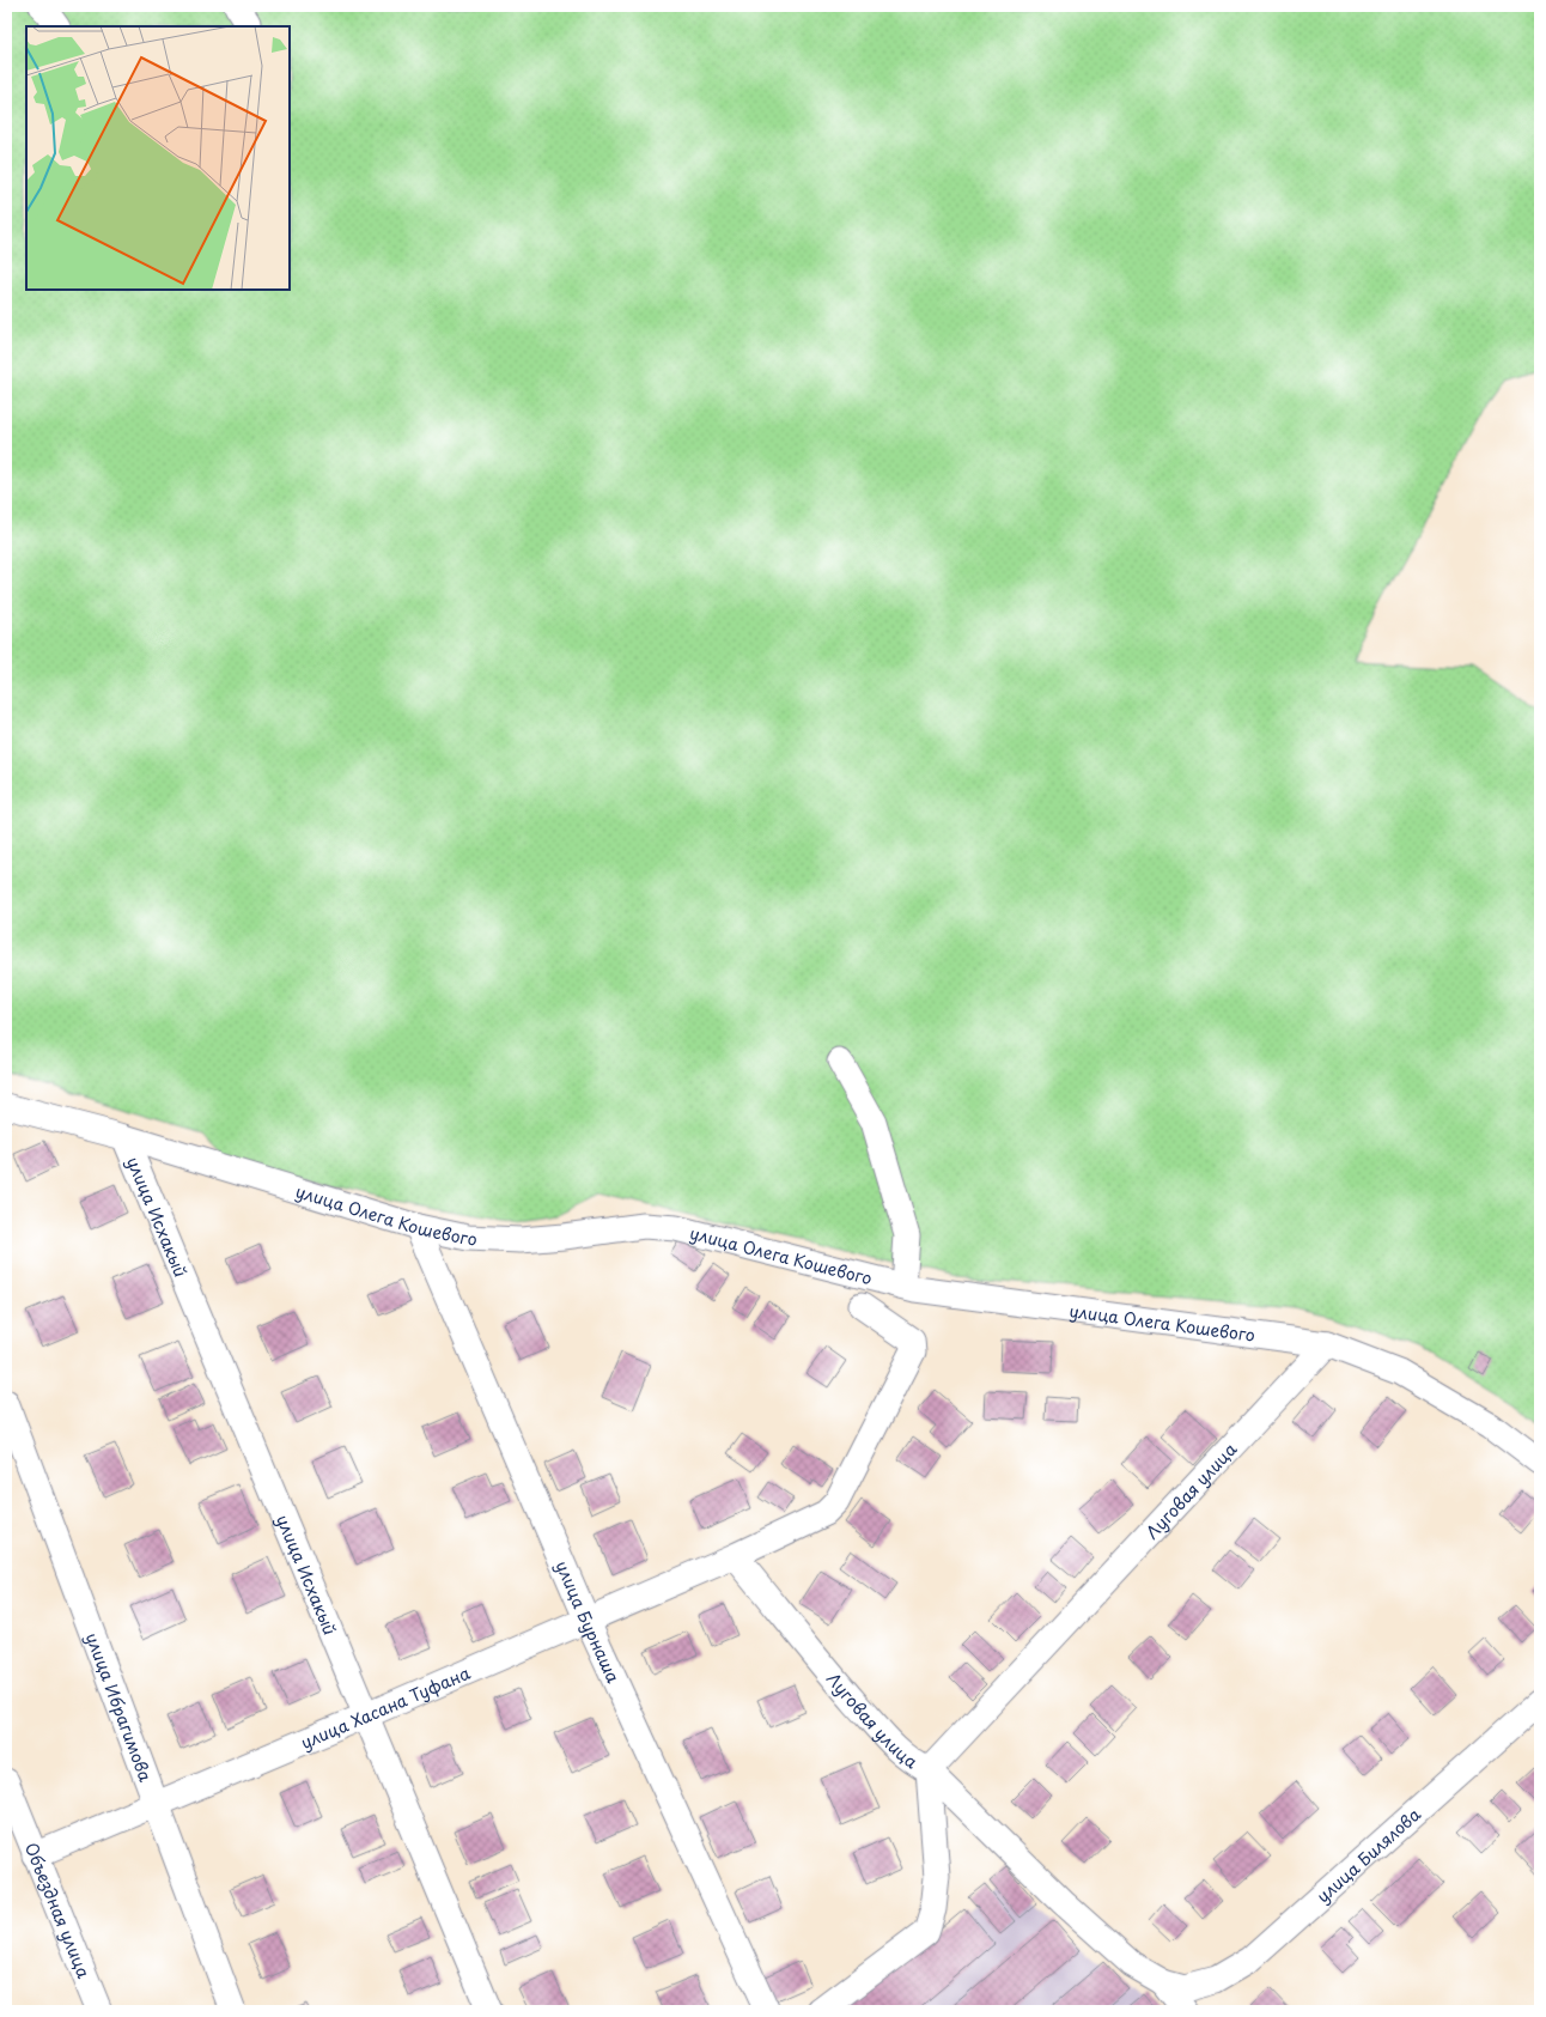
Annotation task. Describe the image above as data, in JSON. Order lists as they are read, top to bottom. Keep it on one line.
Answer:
{"streets":{"street":["улица Олега Кошевого","улица Исхакый","Луговая улица","улица Бурнаша","улица Ибрагимова","улица Хасана Туфана","улица Билялова","Объездная улица"]},"crossings":[["улица Олега Кошевого","улица Исхакый"],["улица Олега Кошевого","Луговая улица"],["улица Олега Кошевого","улица Бурнаша"],["улица Исхакый","улица Хасана Туфана"],["Луговая улица","улица Хасана Туфана"],["улица Бурнаша","улица Хасана Туфана"],["улица Ибрагимова","улица Хасана Туфана"],["улица Хасана Туфана","Объездная улица"]]}
